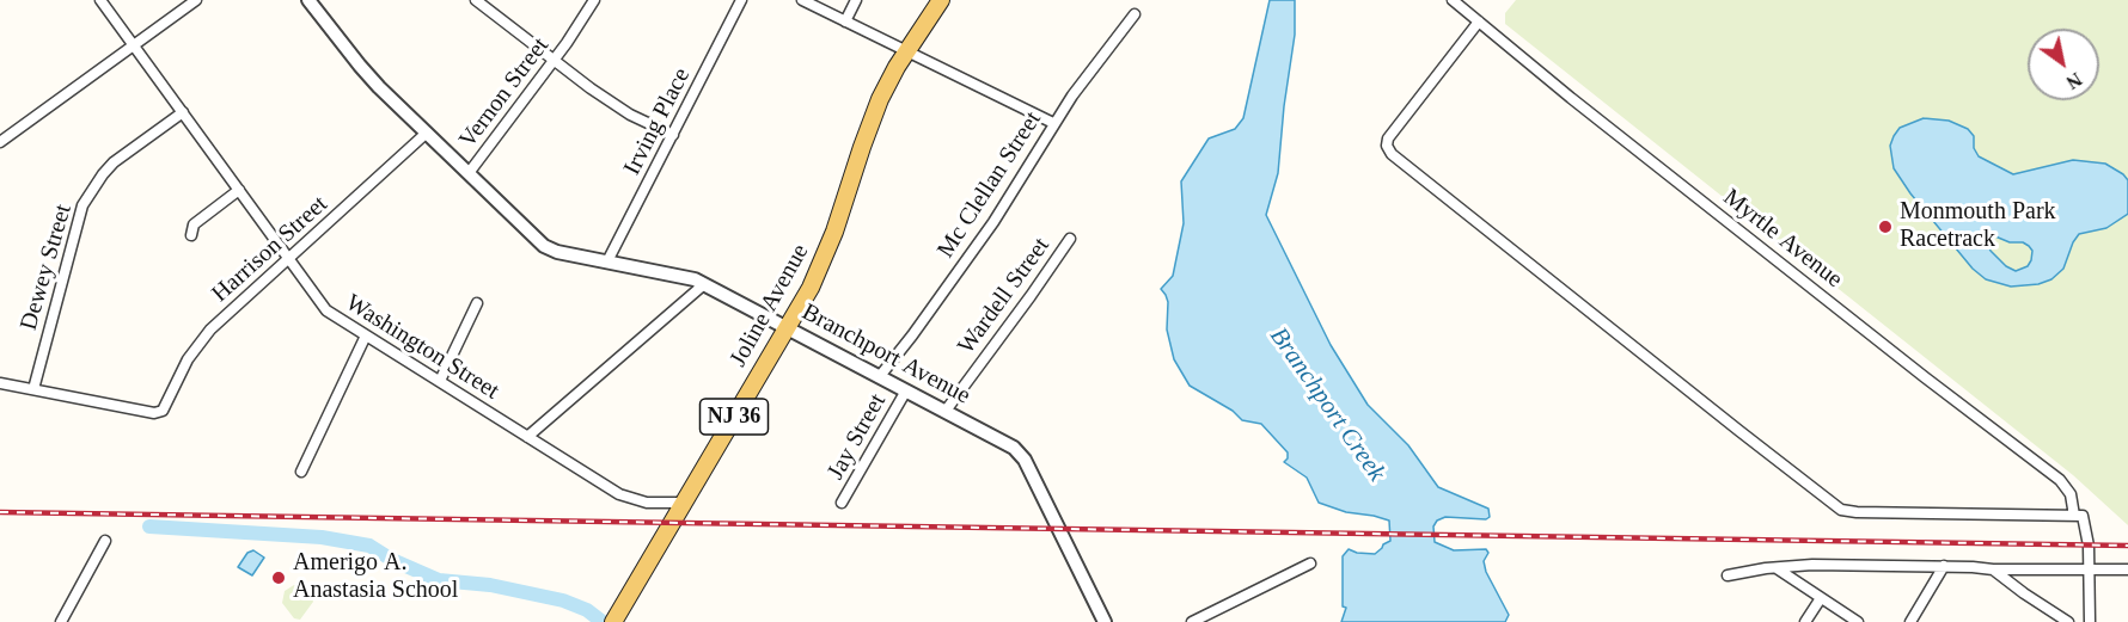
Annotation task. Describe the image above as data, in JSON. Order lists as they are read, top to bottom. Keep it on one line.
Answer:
{"streets":{"main road":["Joline Avenue","NJ 36"],"street":["Vernon Street","Irving Place","Mc Clellan Street","Myrtle Avenue","Harrison Street","Dewey Street","Wardell Street","Washington Street","Branchport Avenue","Jay Street"]},"crossings":[["Vernon Street","Branchport Avenue"],["Irving Place","Branchport Avenue"],["Mc Clellan Street","Branchport Avenue"],["Harrison Street","Dewey Street"],["Harrison Street","Washington Street"],["Harrison Street","Branchport Avenue"],["Dewey Street","Washington Street"],["Wardell Street","Branchport Avenue"],["Joline Avenue","Washington Street"],["Joline Avenue","Branchport Avenue"],["Branchport Avenue","Jay Street"]],"water":["Branchport Creek"],"places":["Monmouth Park Racetrack","Amerigo A. Anastasia School"],"north":"bottom right"}
